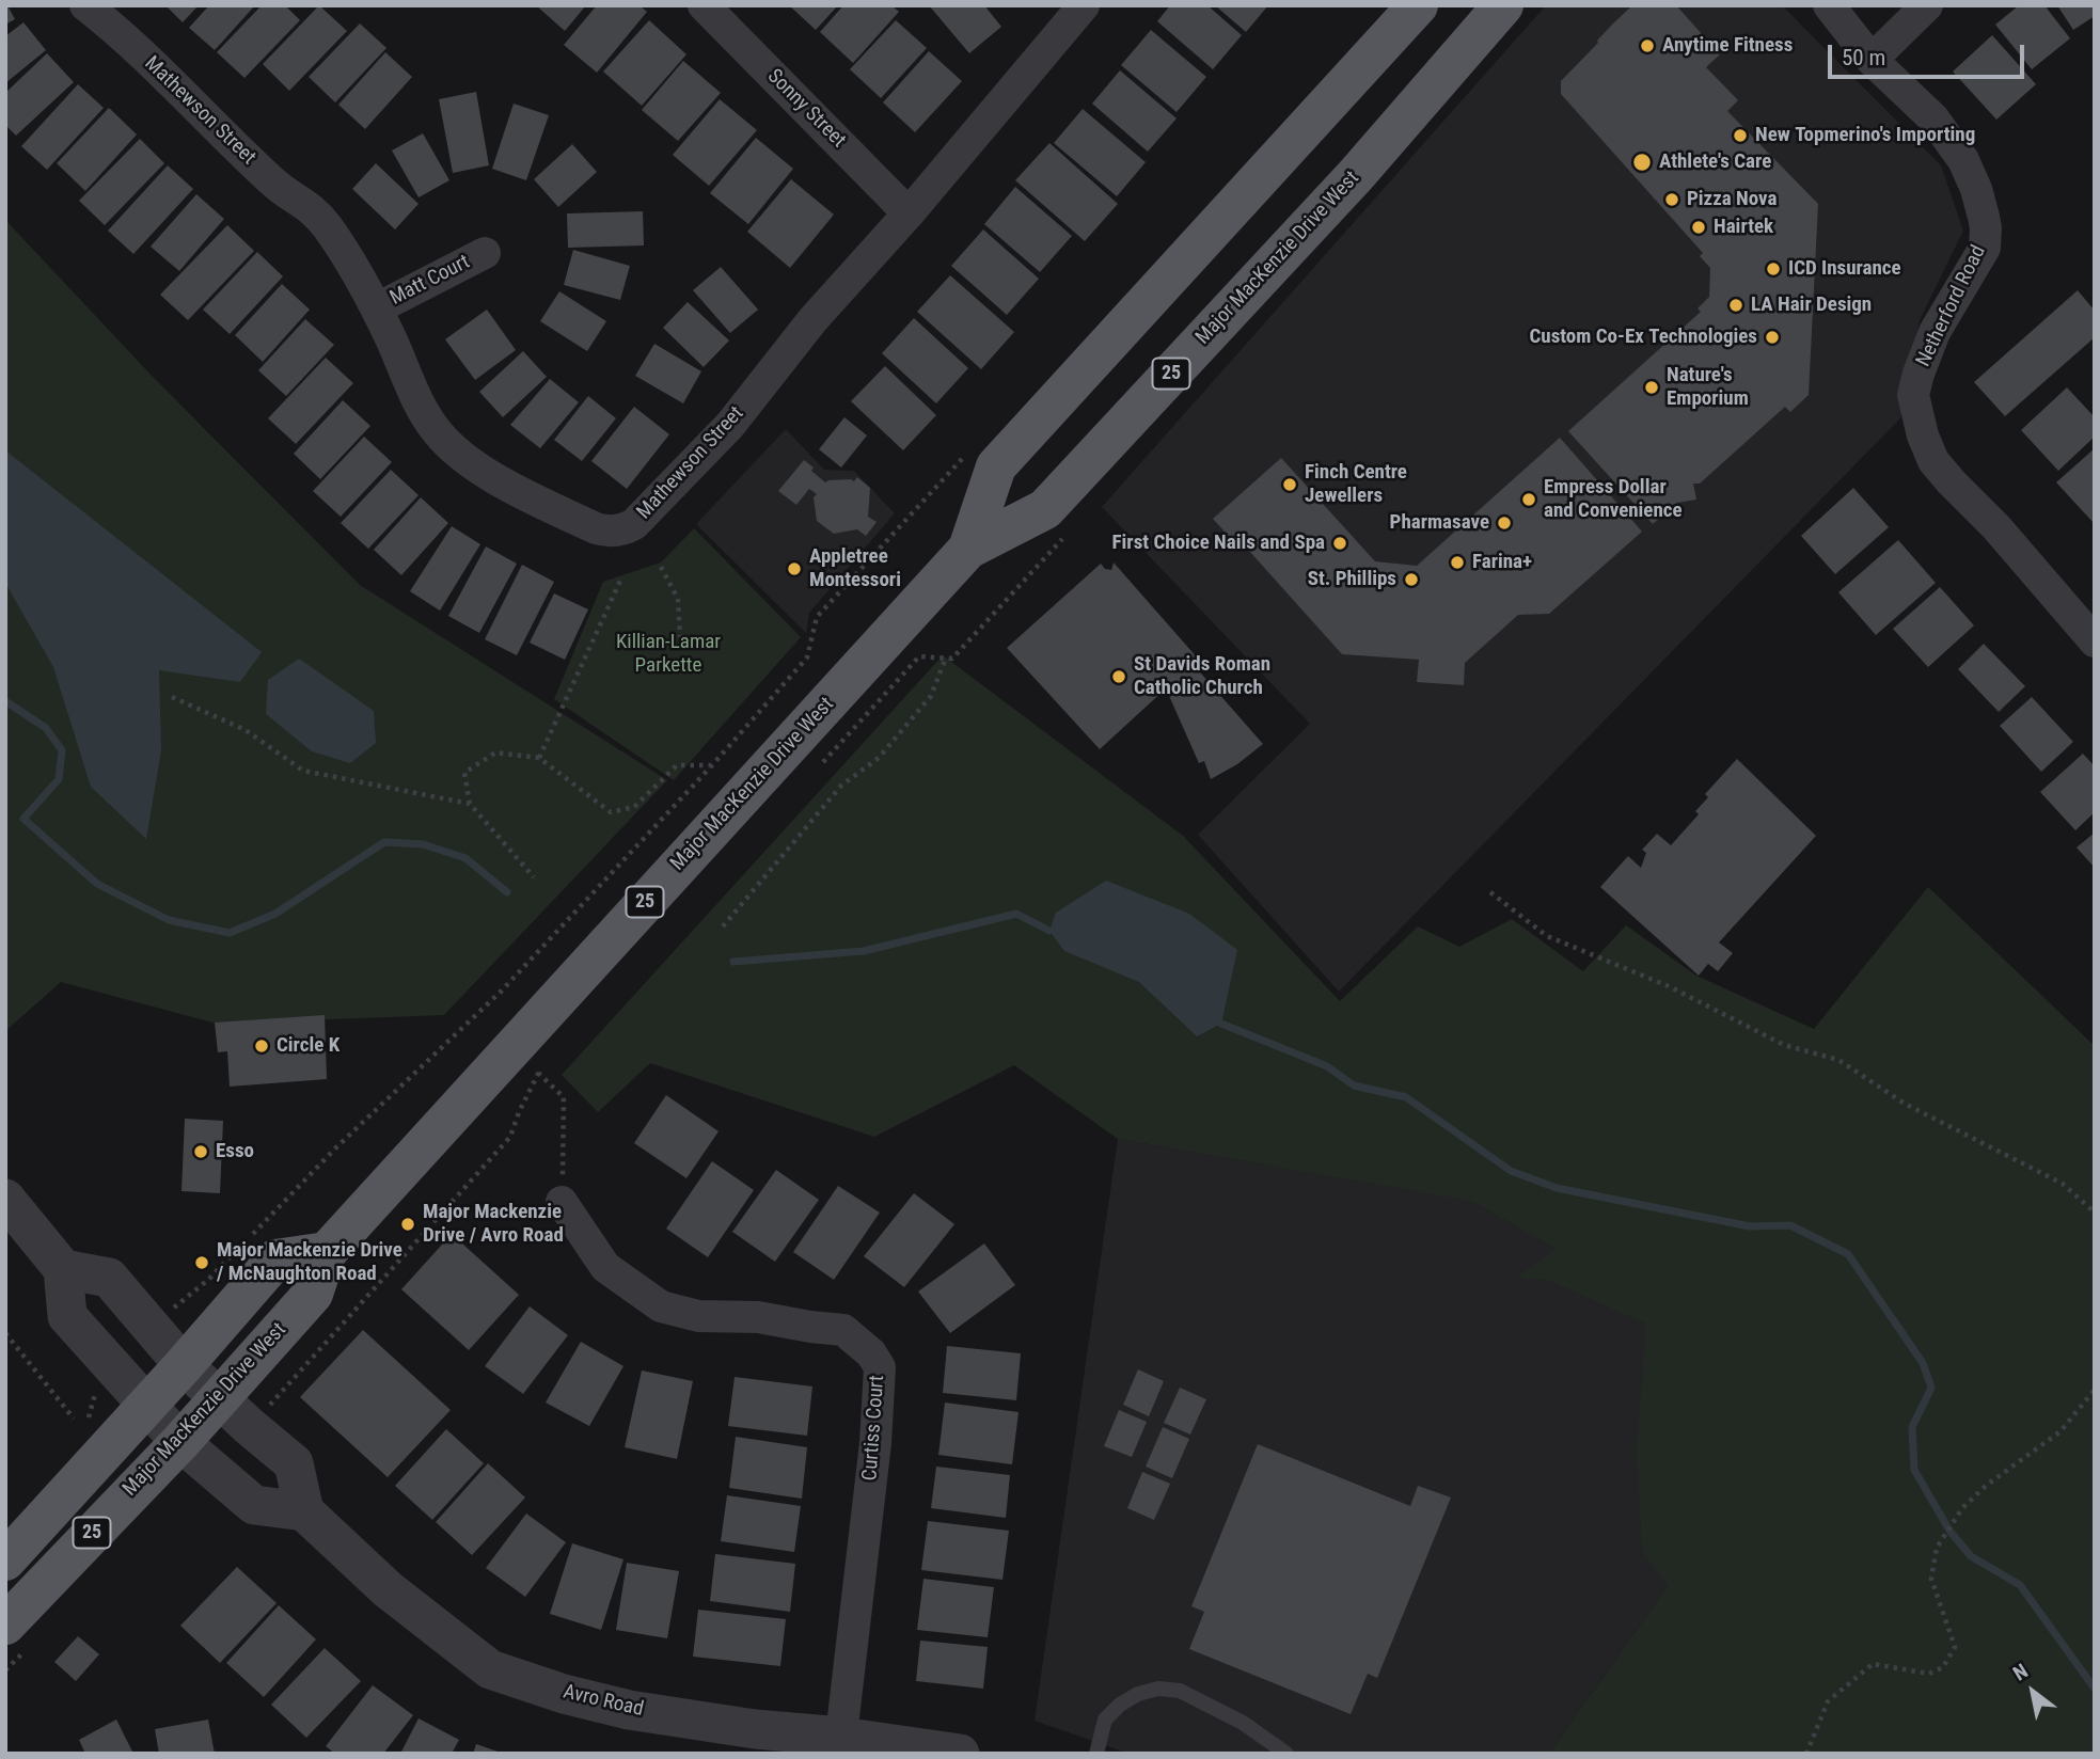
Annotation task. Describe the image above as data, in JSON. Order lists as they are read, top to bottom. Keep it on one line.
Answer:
{"streets":{"main road":["Major MacKenzie Drive West","25"],"street":["Sonny Street","Mathewson Street","Matt Court","Netherford Road","Curtiss Court","Avro Road"]},"crossings":[["Sonny Street","Mathewson Street"],["Mathewson Street","Matt Court"],["Major MacKenzie Drive West","25"],["Curtiss Court","Avro Road"]],"parks":["Killian-Lamar Parkette"],"places":["Anytime Fitness","New Topmerino's Importing","Athlete's Care","Pizza Nova","Hairtek","ICD Insurance","LA Hair Design","Custom Co-Ex Technologies","Nature's Emporium","Finch Centre Jewellers","Empress Dollar and Convenience","Pharmasave","First Choice Nails and Spa","Farina+","Appletree Montessori","St. Phillips","St Davids Roman Catholic Church","Circle K","Esso","Major Mackenzie Drive / Avro Road","Major Mackenzie Drive / McNaughton Road"],"scale_bar":"50 m","north":"top left"}
